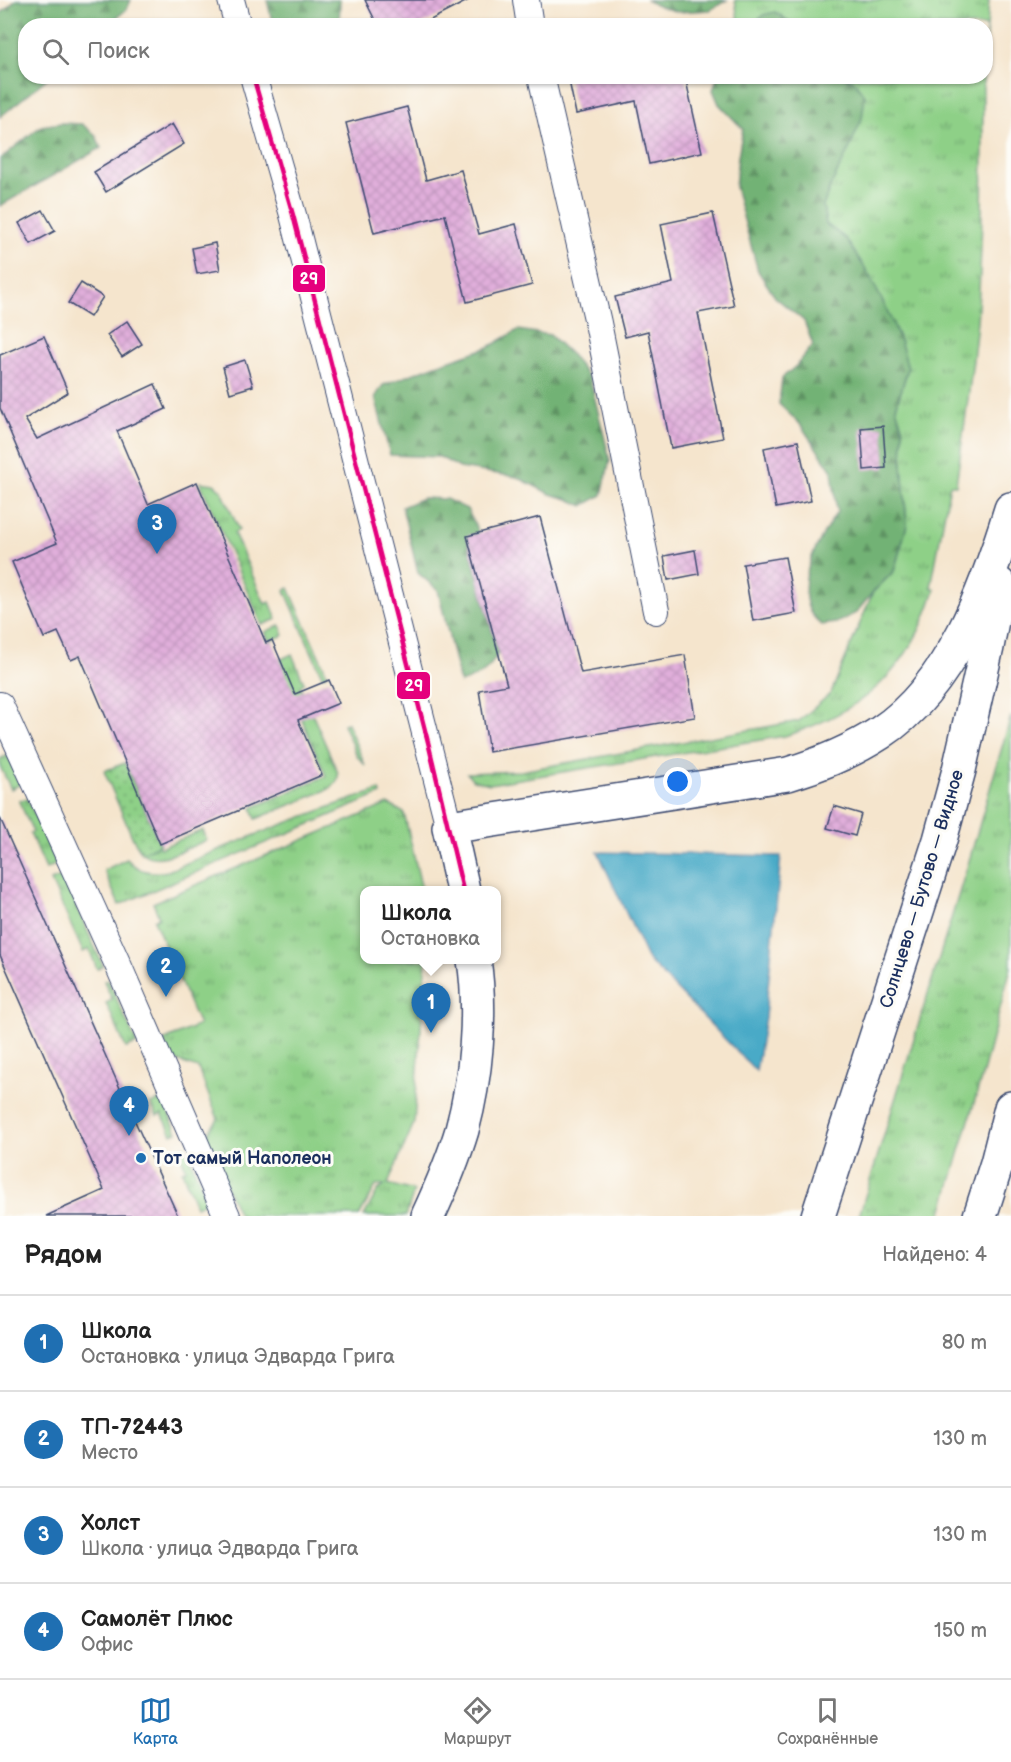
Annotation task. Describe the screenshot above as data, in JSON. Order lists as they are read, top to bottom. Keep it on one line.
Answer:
{"streets":{"street":["Солнцево — Бутово — Видное"]},"places":["Тот самый Наполеон"],"lines":["transit line 29"],"page":{"search":"Поиск","pins":["3","2","1","4"],"popup":["Школа","Остановка"],"heading":["Рядом","Найдено: 4"],"list":[{"mark":"1","name":"Школа","note":"Остановка · улица Эдварда Грига","value":"80 m"},{"mark":"2","name":"ТП-72443","note":"Место","value":"130 m"},{"mark":"3","name":"Холст","note":"Школа · улица Эдварда Грига","value":"130 m"},{"mark":"4","name":"Самолёт Плюс","note":"Офис","value":"150 m"}],"nav":["Карта","Маршрут","Сохранённые"]}}
